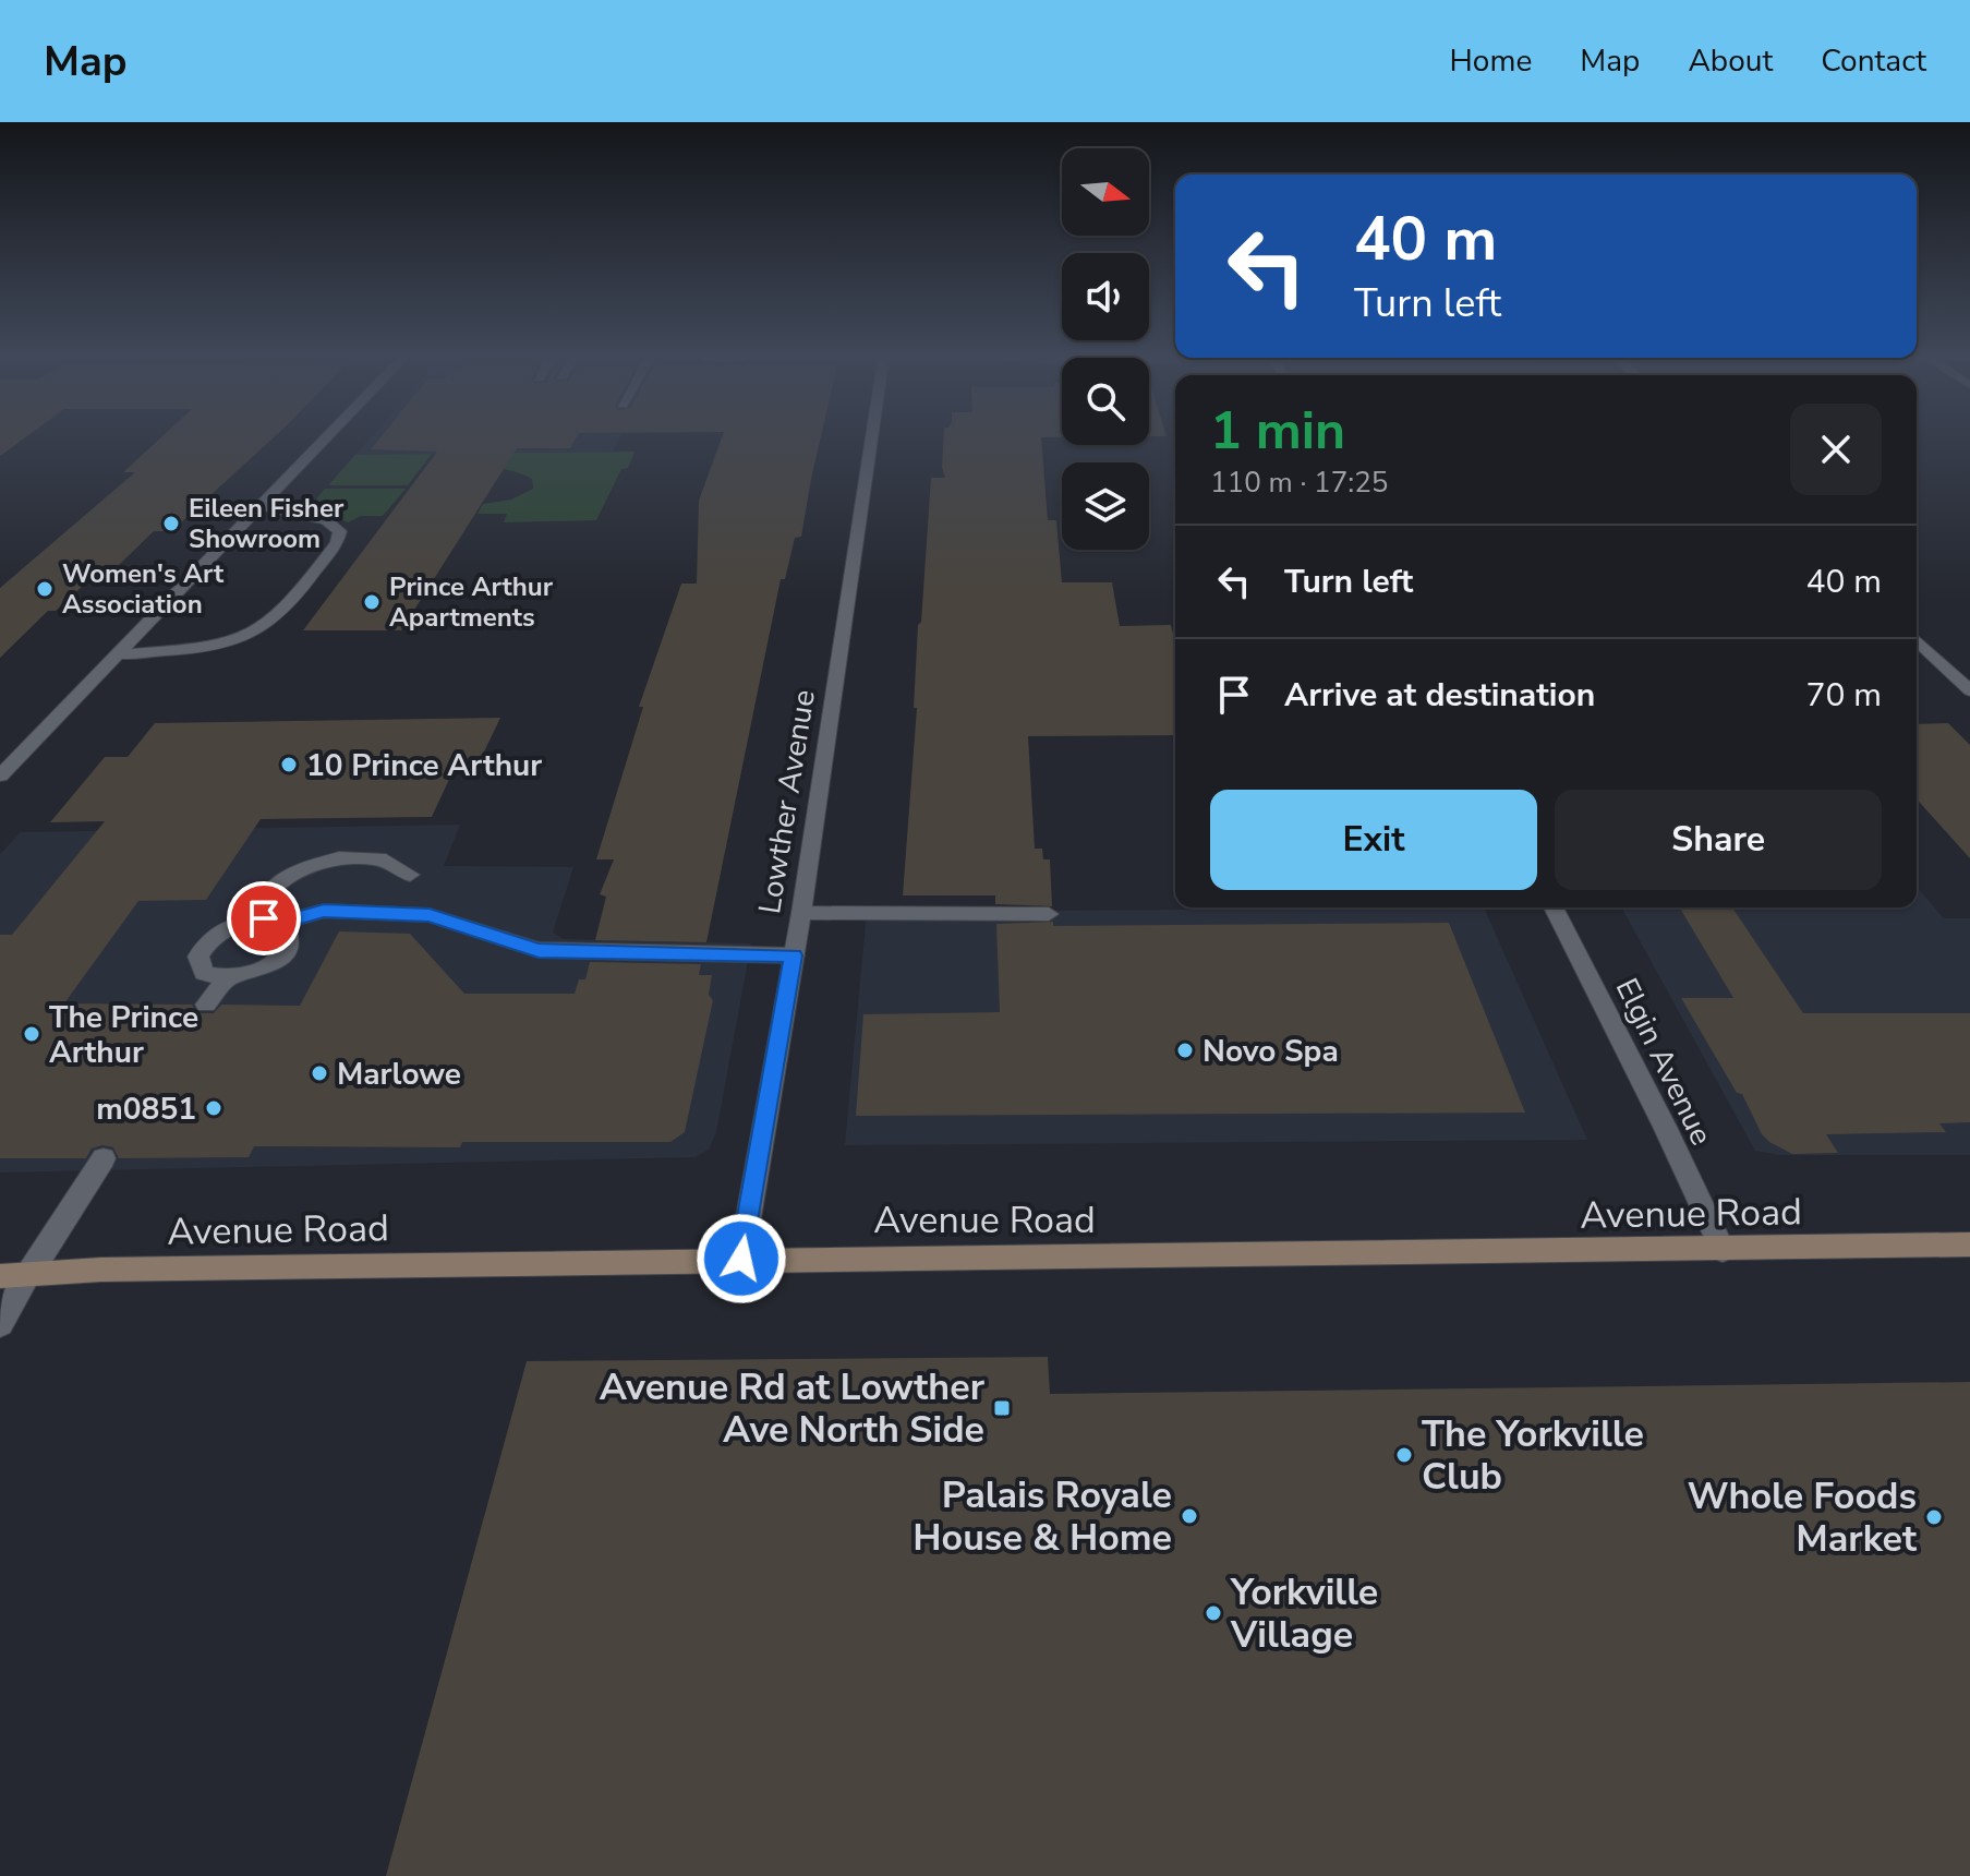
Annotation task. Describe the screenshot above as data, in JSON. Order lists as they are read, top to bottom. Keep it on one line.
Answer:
{"streets":{"main road":["Avenue Road"],"street":["Lowther Avenue","Elgin Avenue"]},"crossings":[["Lowther Avenue","Avenue Road"],["Elgin Avenue","Avenue Road"]],"places":{"other":["Eileen Fisher Showroom","Women's Art Association","Prince Arthur Apartments","10 Prince Arthur","The Prince Arthur","Novo Spa","Marlowe","m0851","The Yorkville Club","Palais Royale House & Home","Whole Foods Market","Yorkville Village"],"transit":["Avenue Rd at Lowther Ave North Side"]},"north":"right","page":{"header":"Map","nav":["Home","Map","About","Contact"],"turn":["40 m","Turn left"],"heading":["1 min","110 m · 17:25"],"list":[{"name":"Turn left","value":"40 m"},{"name":"Arrive at destination","value":"70 m"}],"buttons":["Exit","Share"]}}
